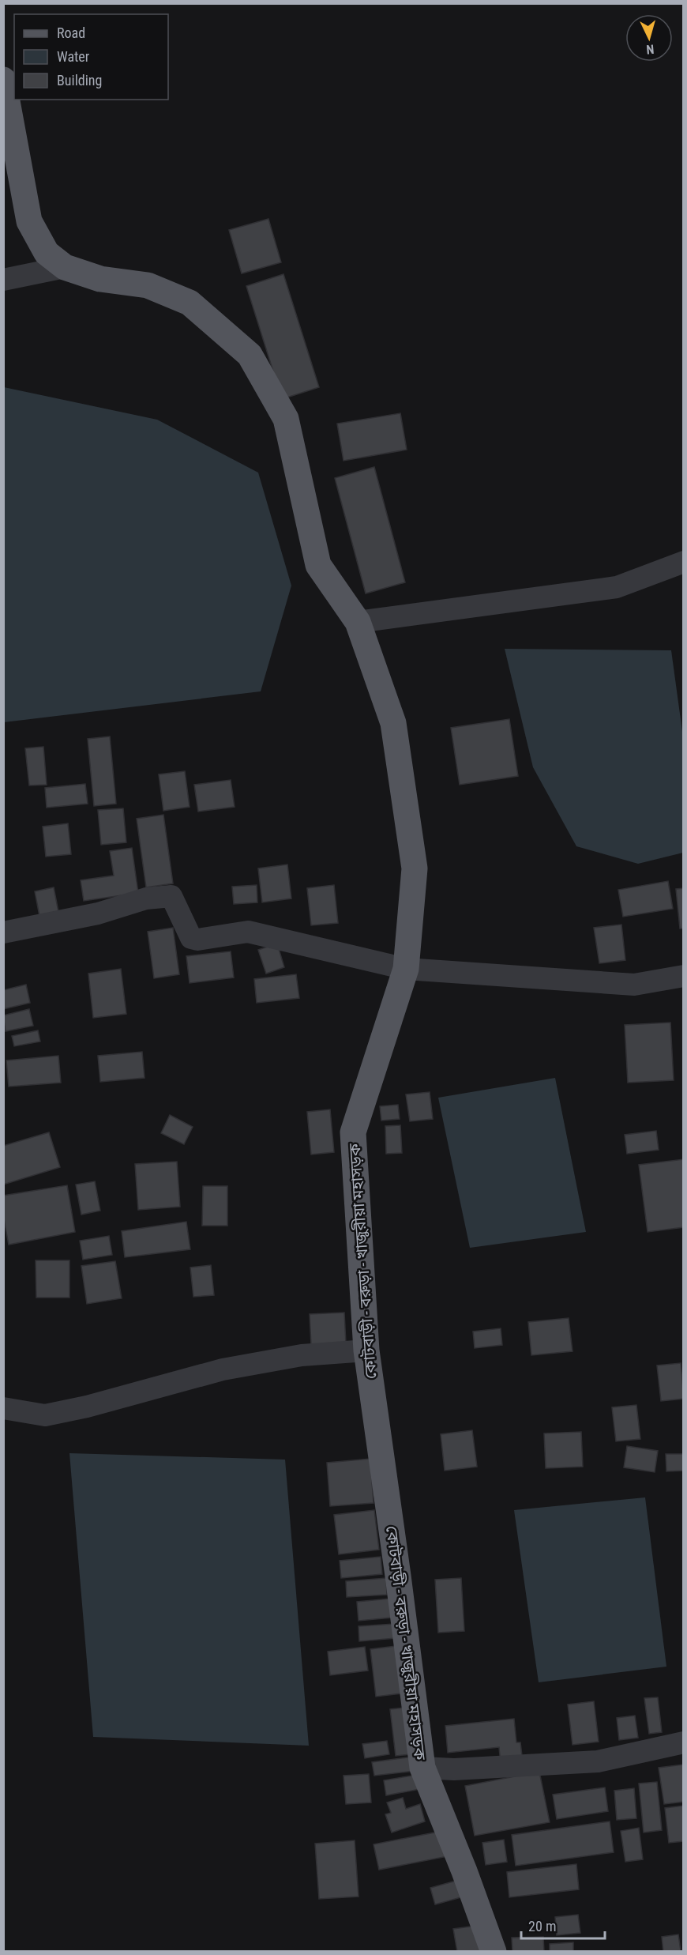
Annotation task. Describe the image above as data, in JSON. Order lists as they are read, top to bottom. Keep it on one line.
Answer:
{"streets":{"main road":["কোটবাড়ী - বরুড়া - খাজুরীয়া মহাসড়ক"]},"legend":["Road","Water","Building"],"scale_bar":"20 m","north":"bottom"}
